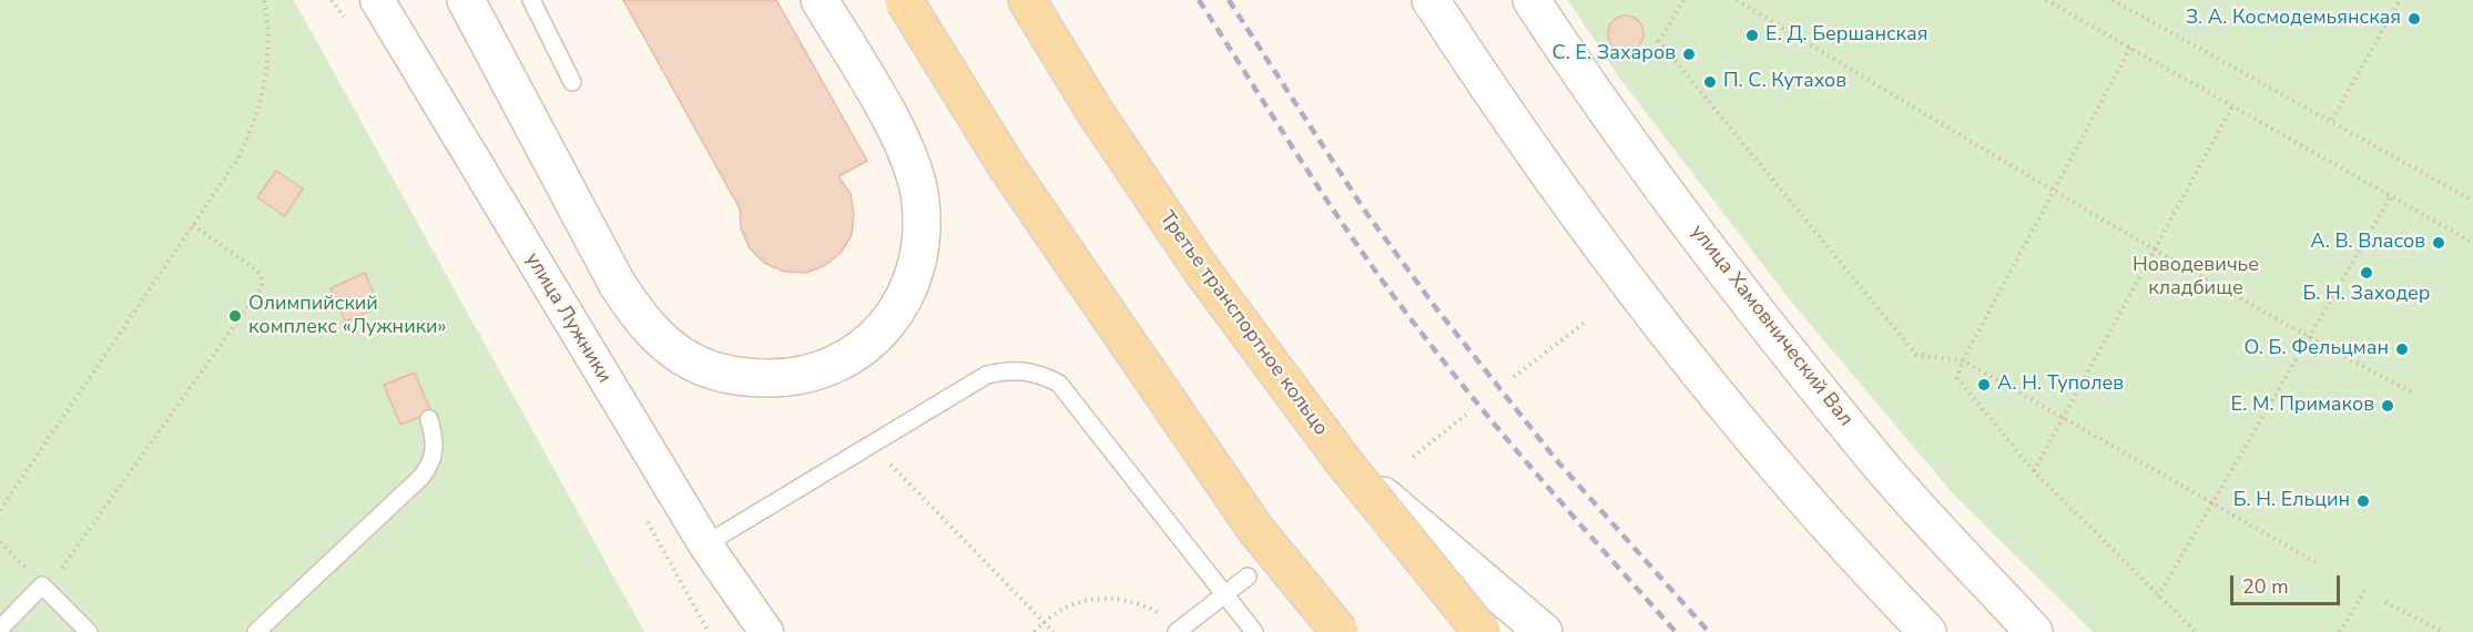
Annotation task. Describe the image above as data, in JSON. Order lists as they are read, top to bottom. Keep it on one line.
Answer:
{"streets":{"main road":["Третье транспортное кольцо","улица Хамовнический Вал"],"street":["улица Лужники"]},"parks":["Новодевичье кладбище"],"places":["З. А. Космодемьянская","Е. Д. Бершанская","С. Е. Захаров","П. С. Кутахов","А. В. Власов","Б. Н. Заходер","Олимпийский комплекс «Лужники»","О. Б. Фельцман","А. Н. Туполев","Е. М. Примаков","Б. Н. Ельцин"],"scale_bar":"20 m"}
